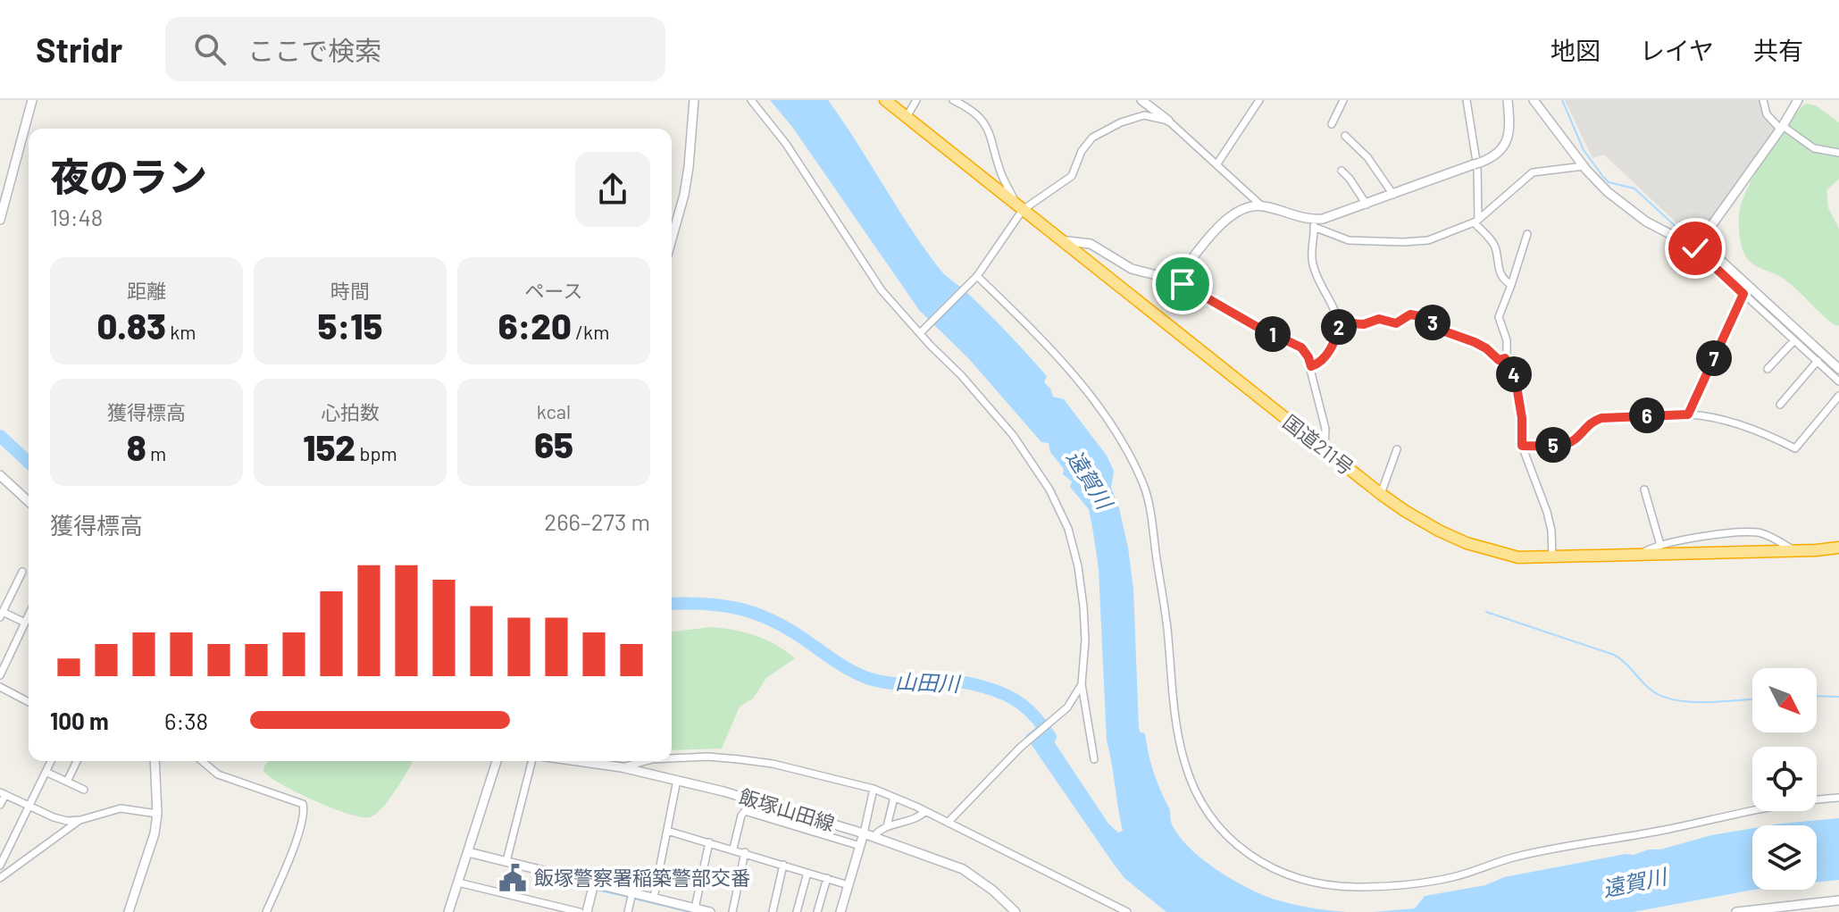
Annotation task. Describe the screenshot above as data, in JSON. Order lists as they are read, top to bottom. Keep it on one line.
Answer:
{"streets":{"highway":["国道211号"],"street":["飯塚山田線"]},"water":["遠賀川","山田川"],"places":{"public building":["飯塚警察署稲築警部交番"]},"north":"bottom right","page":{"header":"Stridr","search":"ここで検索","nav":["地図","レイヤ","共有"],"heading":["夜のラン","19:48"],"stats":[["距離","0.83 km"],["時間","5:15"],["ペース","6:20 /km"],["獲得標高","8 m"],["心拍数","152 bpm"],["kcal","65"]],"pins":["3","2","1","7","4","6","5"],"chart":["獲得標高","266–273 m"],"list":[{"name":"100 m","note":"6:38"}]}}
